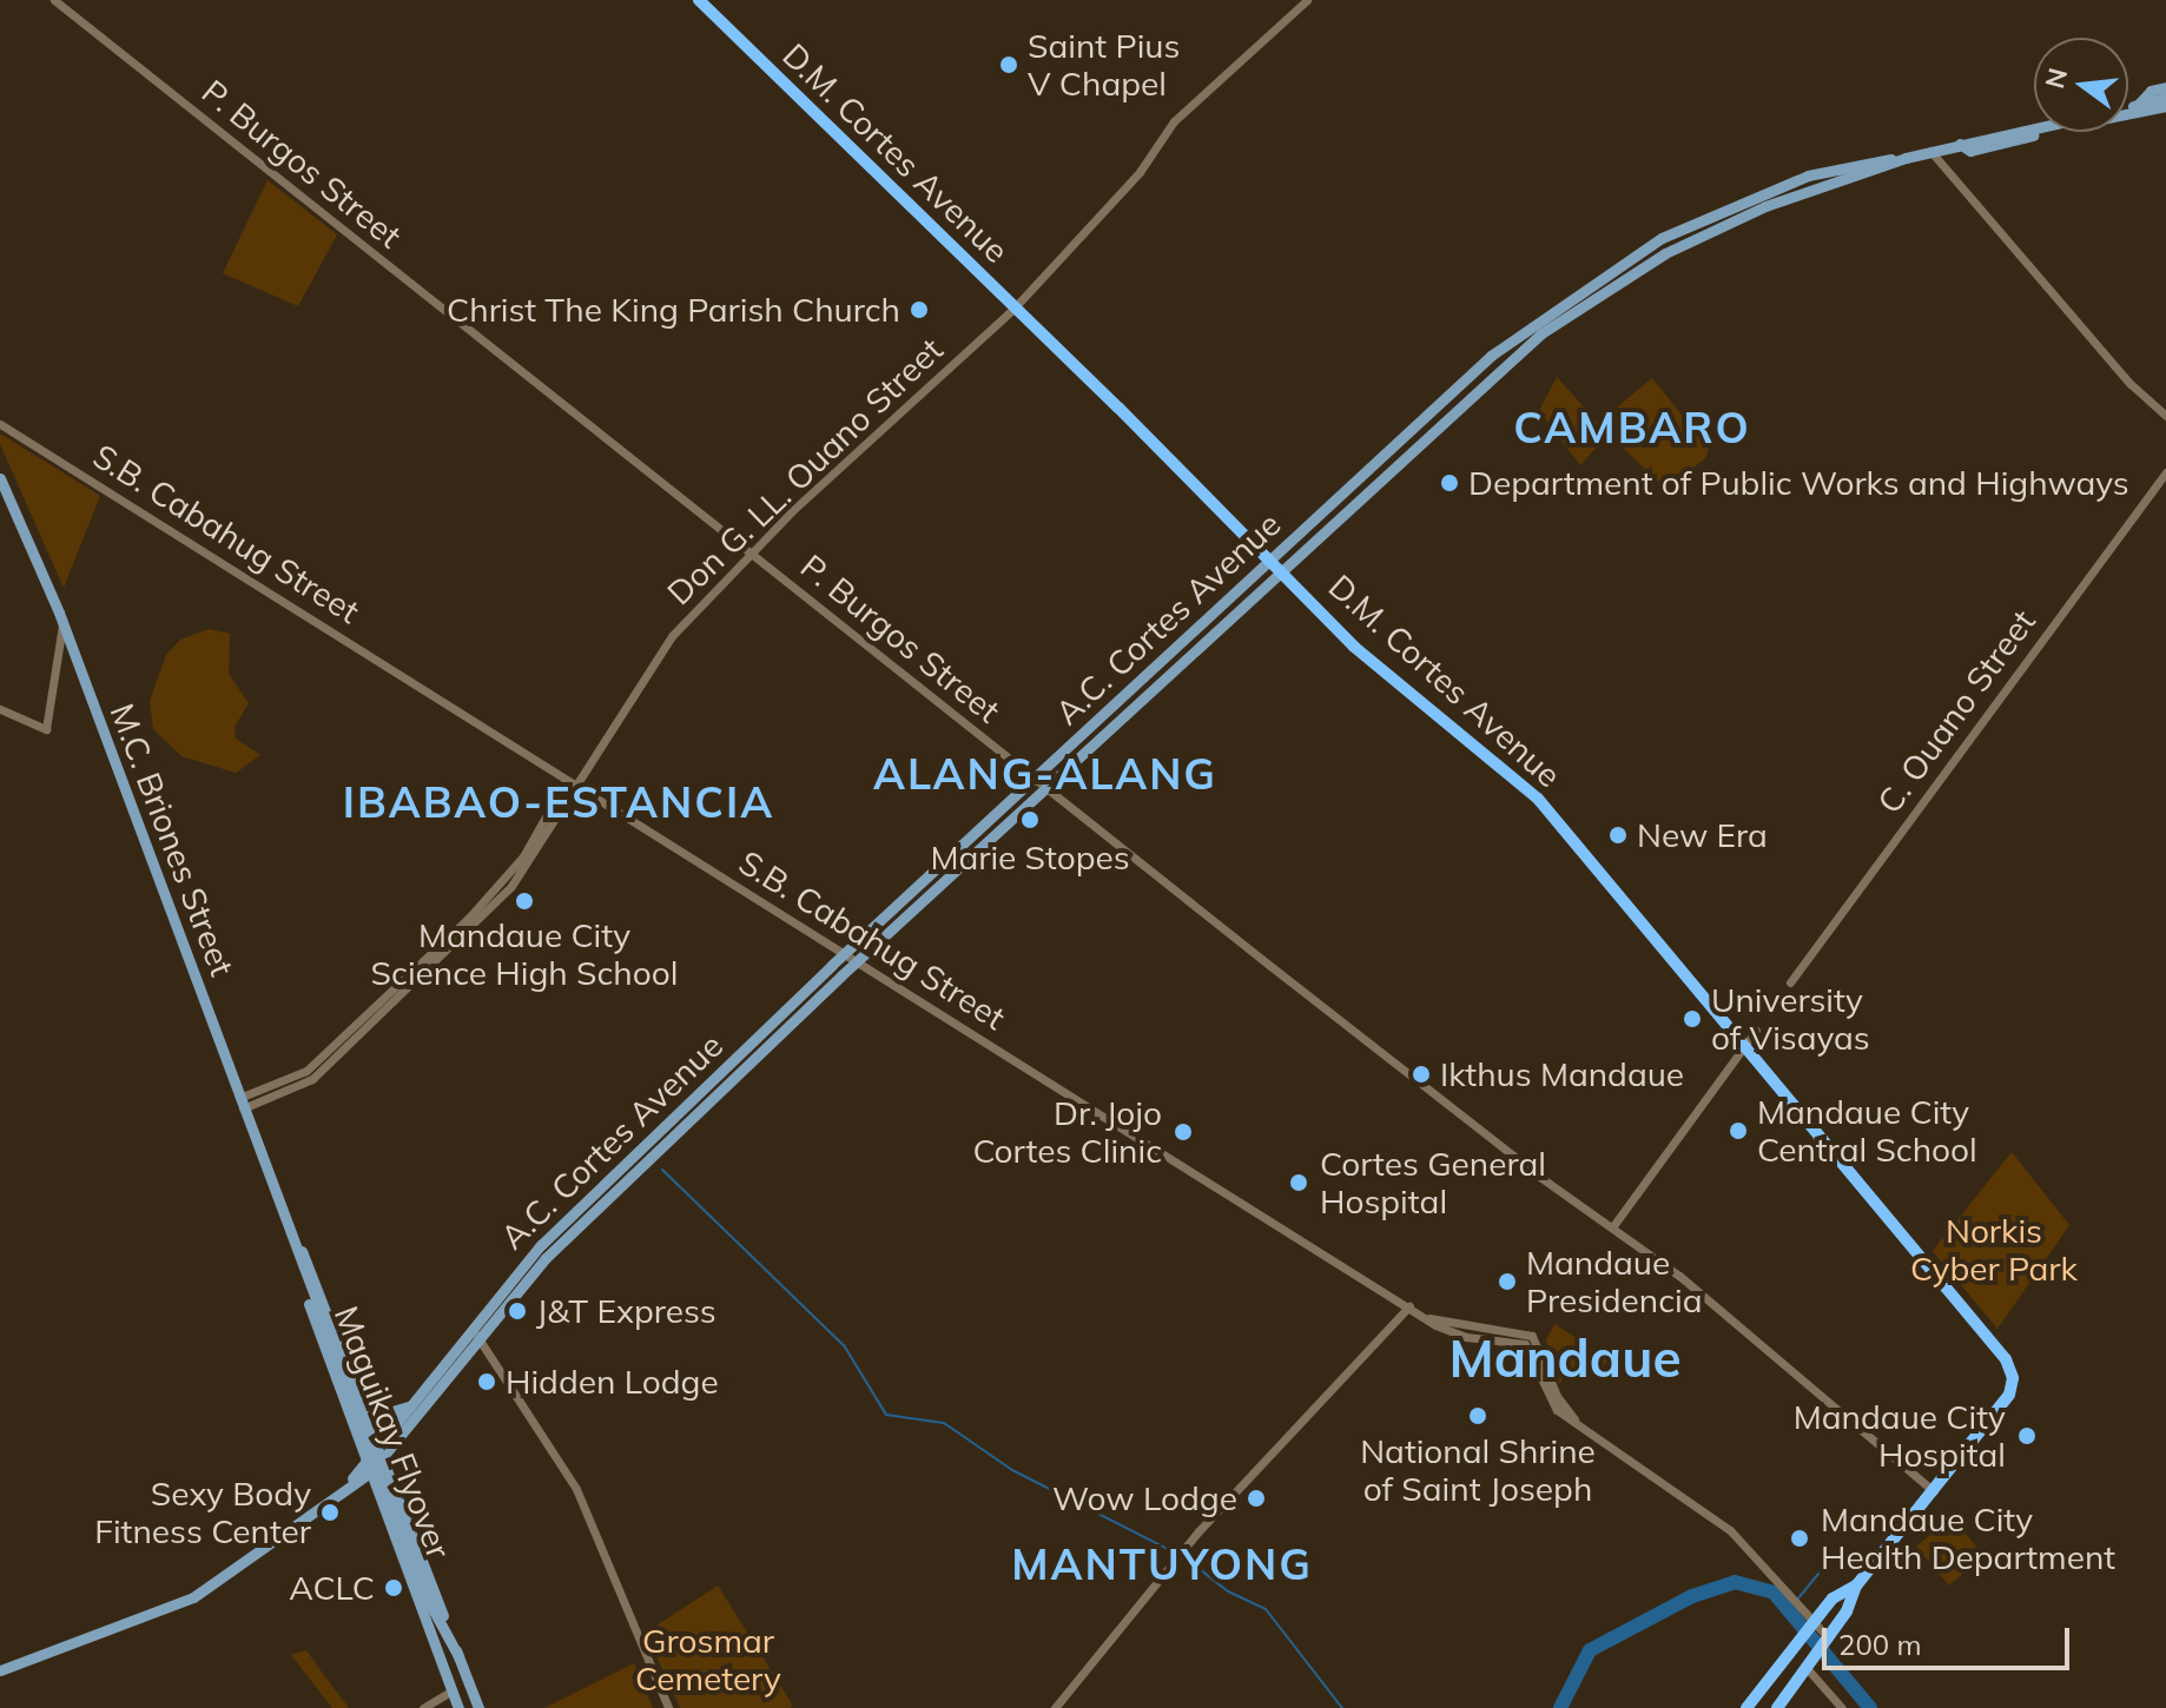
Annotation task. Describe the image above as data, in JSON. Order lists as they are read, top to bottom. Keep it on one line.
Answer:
{"streets":{"highway":["D.M. Cortes Avenue"],"main road":["A.C. Cortes Avenue","M.C. Briones Street","Maguikay Flyover"],"street":["P. Burgos Street","Don G. LL. Ouano Street","S.B. Cabahug Street","C. Ouano Street"]},"crossings":[["D.M. Cortes Avenue","P. Burgos Street"],["D.M. Cortes Avenue","Don G. LL. Ouano Street"],["D.M. Cortes Avenue","A.C. Cortes Avenue"],["P. Burgos Street","Don G. LL. Ouano Street"],["P. Burgos Street","A.C. Cortes Avenue"],["Don G. LL. Ouano Street","S.B. Cabahug Street"],["Don G. LL. Ouano Street","M.C. Briones Street"],["S.B. Cabahug Street","A.C. Cortes Avenue"],["A.C. Cortes Avenue","M.C. Briones Street"],["M.C. Briones Street","Maguikay Flyover"]],"districts":["CAMBARO","ALANG-ALANG","IBABAO-ESTANCIA","Mandaue","MANTUYONG"],"parks":["Norkis Cyber Park","Grosmar Cemetery"],"places":["Saint Pius V Chapel","Christ The King Parish Church","Department of Public Works and Highways","Marie Stopes","New Era","Mandaue City Science High School","University of Visayas","Ikthus Mandaue","Mandaue City Central School","Dr. Jojo Cortes Clinic","Cortes General Hospital","Mandaue Presidencia","J&T Express","Hidden Lodge","National Shrine of Saint Joseph","Mandaue City Hospital","Wow Lodge","Sexy Body Fitness Center","Mandaue City Health Department","ACLC"],"scale_bar":"200 m","north":"left"}
